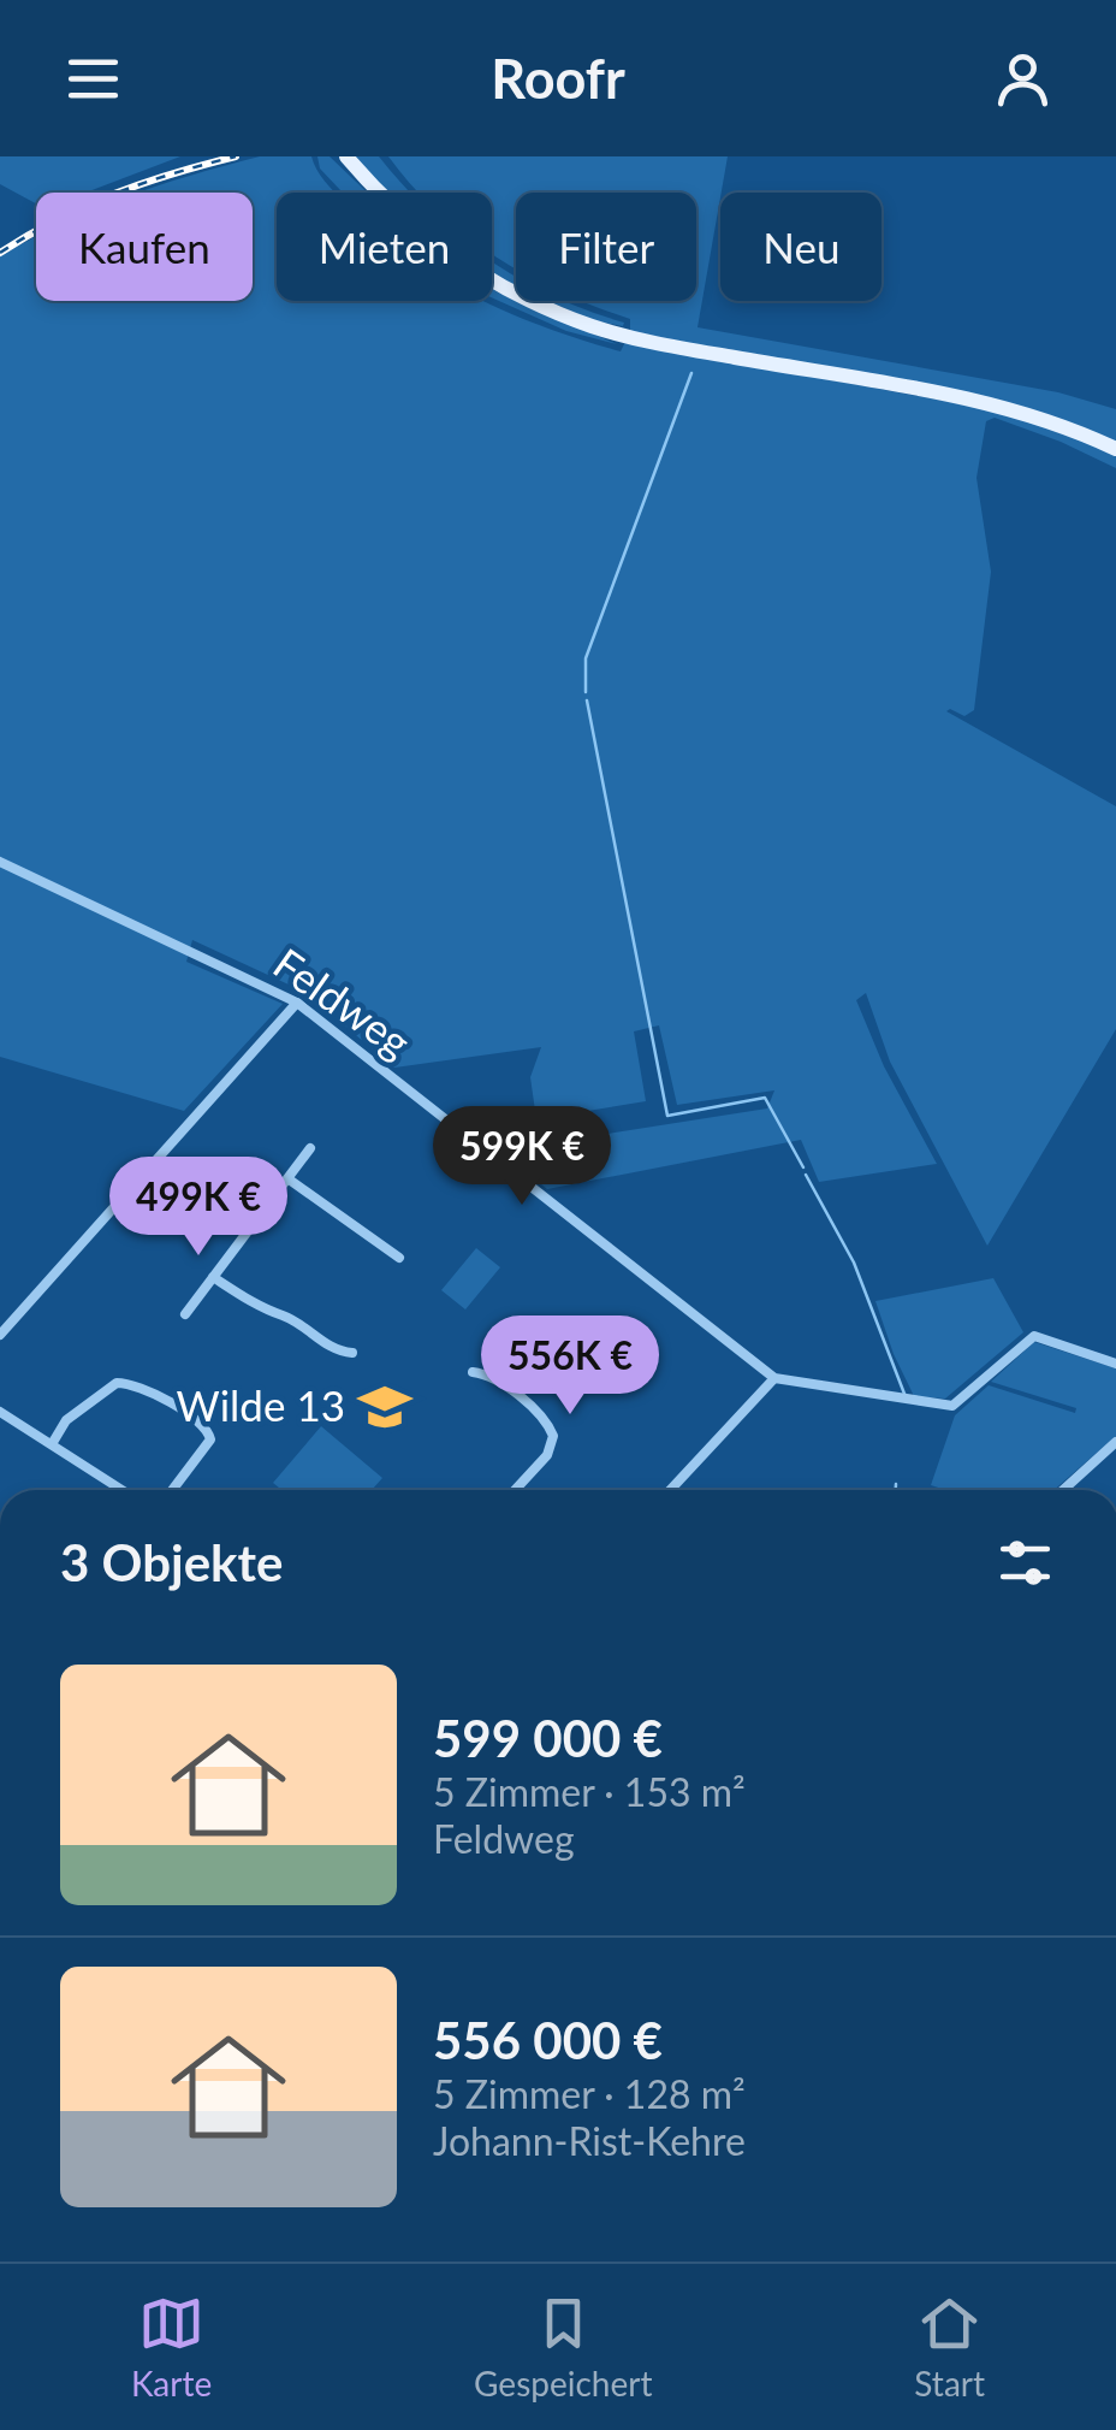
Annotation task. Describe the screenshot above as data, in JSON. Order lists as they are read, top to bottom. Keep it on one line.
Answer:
{"streets":{"street":["Feldweg"]},"places":{"school or university":["Wilde 13"]},"page":{"header":"Roofr","chip":["Kaufen","Mieten","Filter","Neu"],"price":["599K €","499K €","556K €"],"heading":"3 Objekte","list":[{"name":"599 000 €","note":"5 Zimmer · 153 m² · Feldweg"},{"name":"556 000 €","note":"5 Zimmer · 128 m² · Johann-Rist-Kehre"}],"tabs":["Karte","Gespeichert","Start"]}}
